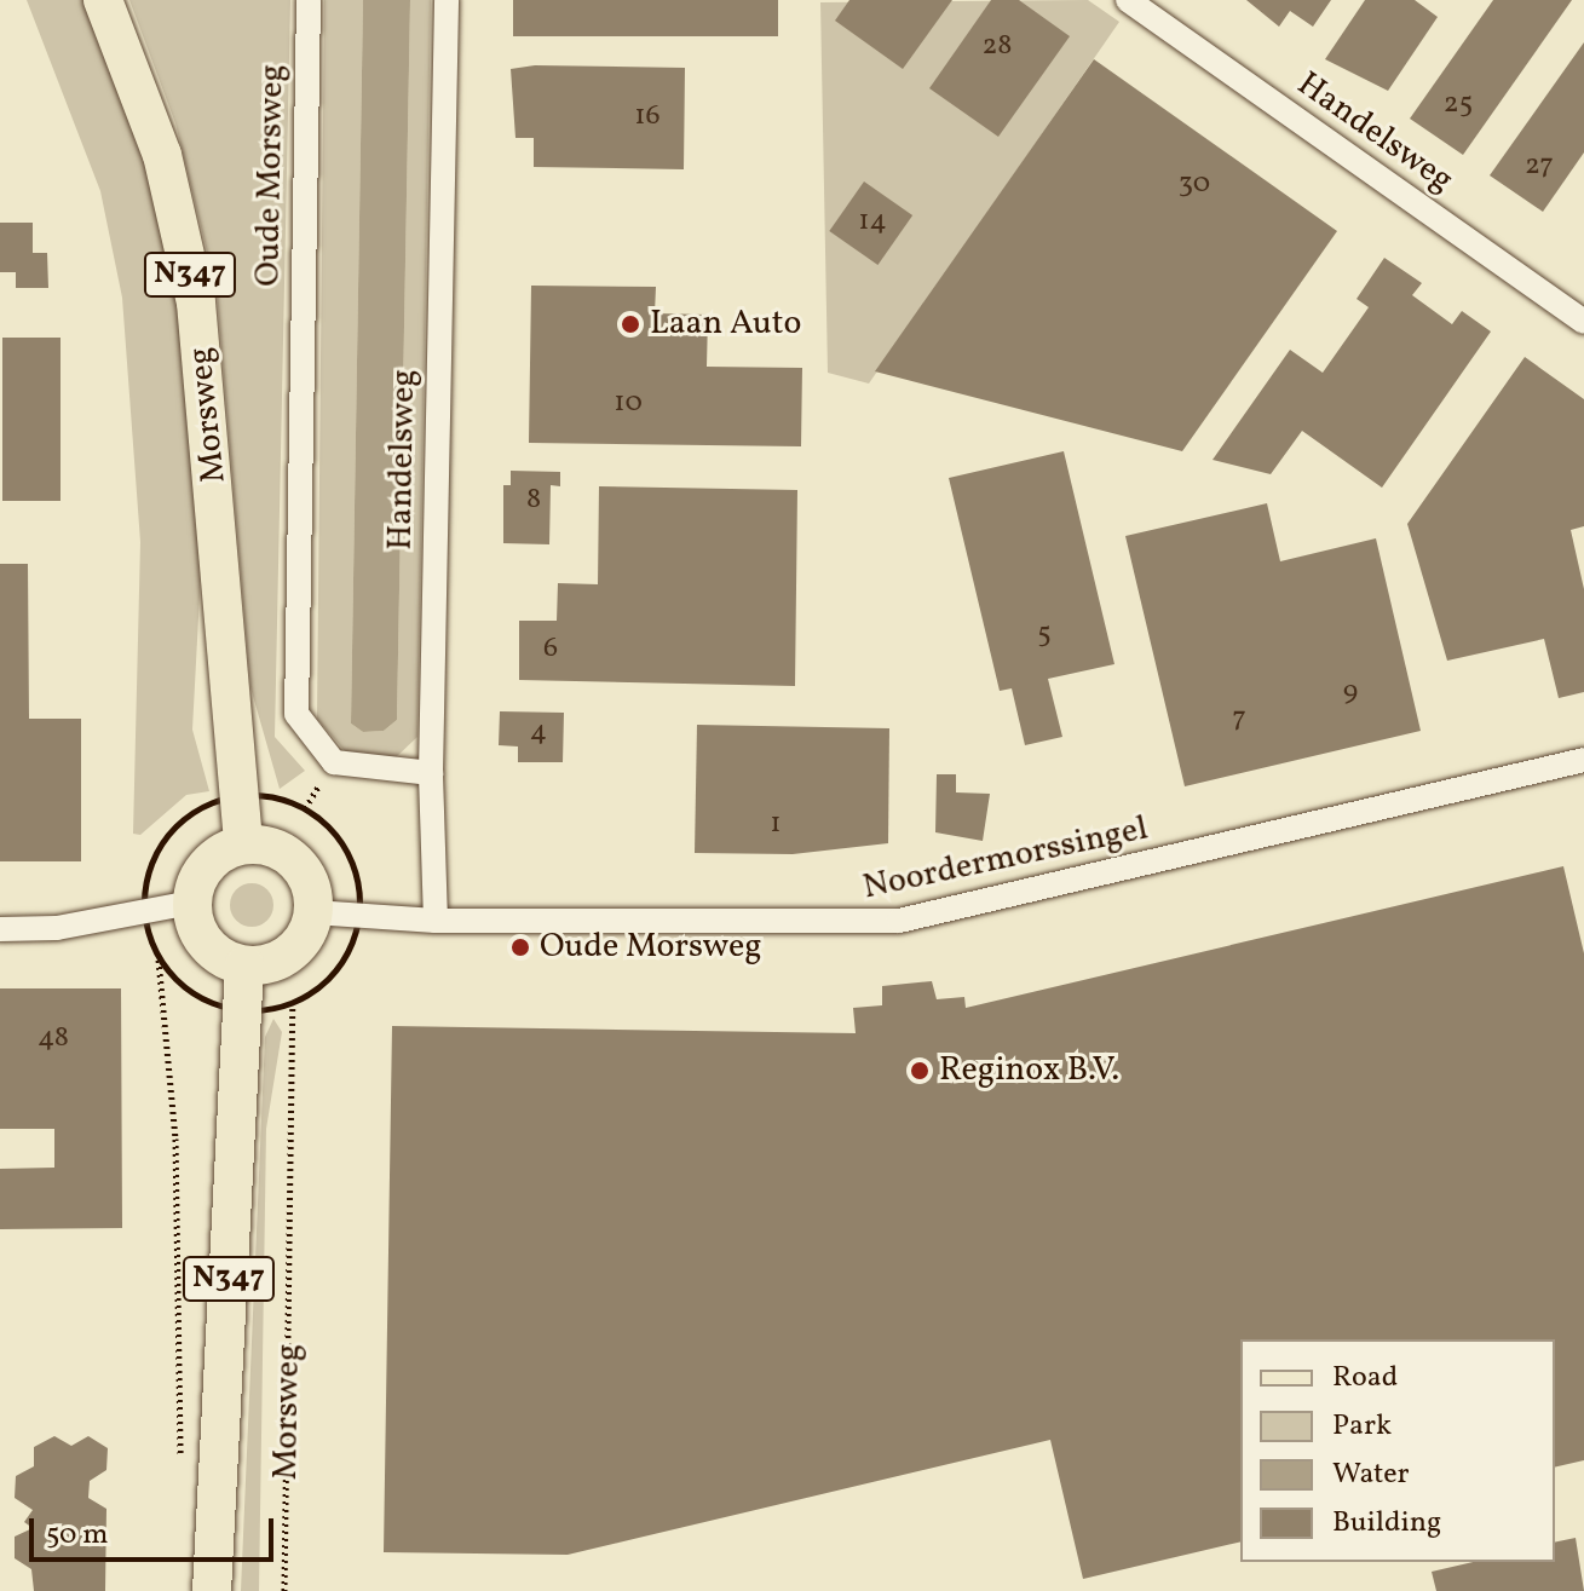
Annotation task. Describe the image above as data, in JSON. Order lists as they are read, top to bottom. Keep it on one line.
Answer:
{"streets":{"main road":["N347","Morsweg"],"street":["Handelsweg","Oude Morsweg","Noordermorssingel"]},"crossings":[["Handelsweg","Oude Morsweg"],["Handelsweg","Noordermorssingel"],["Morsweg","Noordermorssingel"]],"places":["Laan Auto","Oude Morsweg","Reginox B.V."],"house_numbers":["28","25","16","27","30","14","10","8","5","6","9","7","4","1","48"],"legend":["Road","Park","Water","Building"],"scale_bar":"50 m"}
